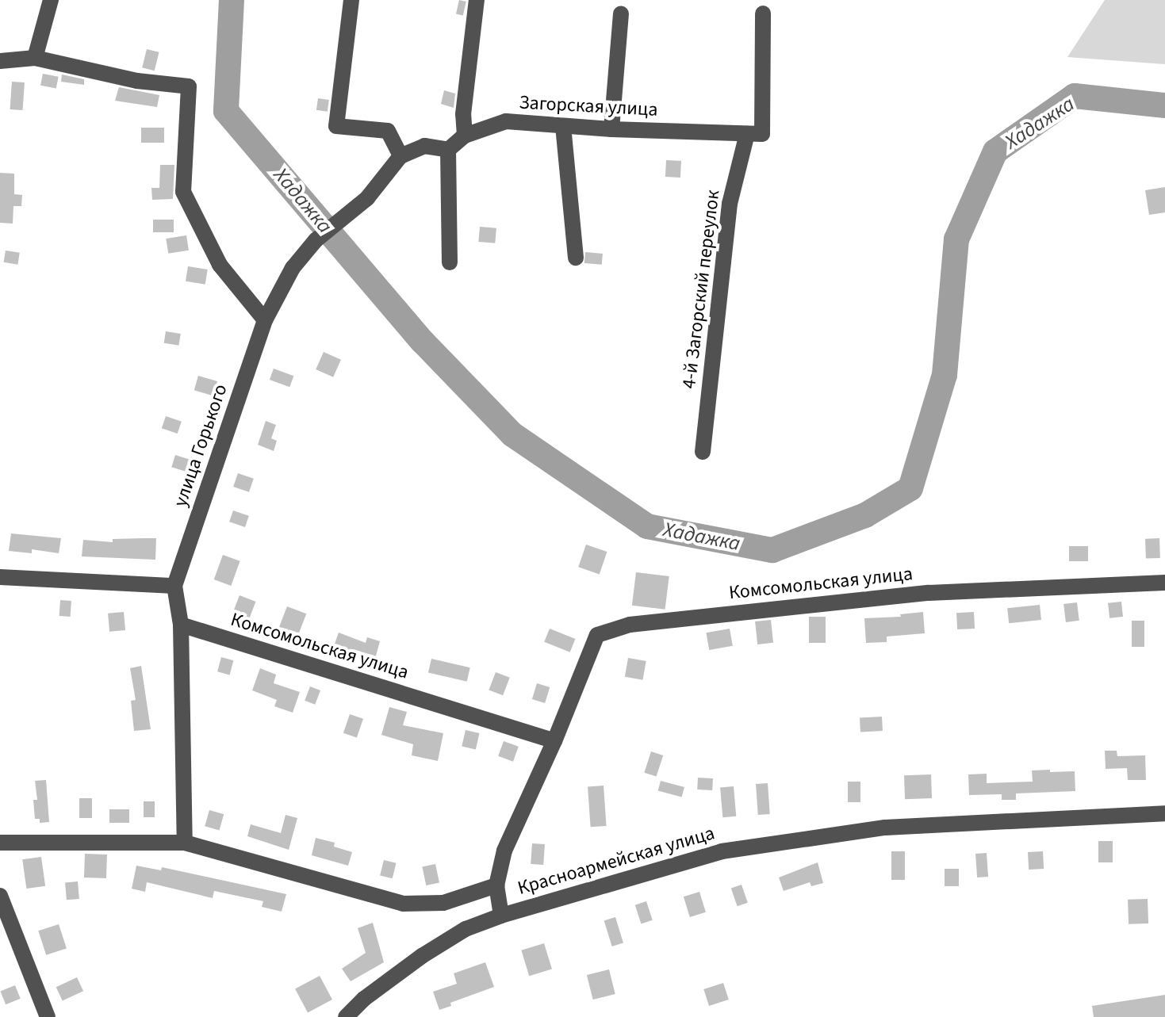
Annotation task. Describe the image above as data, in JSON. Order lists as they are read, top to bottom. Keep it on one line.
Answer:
{"streets":{"street":["Загорская улица","4-й Загорский переулок","улица Горького","Комсомольская улица","Красноармейская улица"]},"crossings":[["Загорская улица","4-й Загорский переулок"],["улица Горького","Комсомольская улица"],["улица Горького","Красноармейская улица"],["Комсомольская улица","Красноармейская улица"]],"water":["Хадажка"]}
